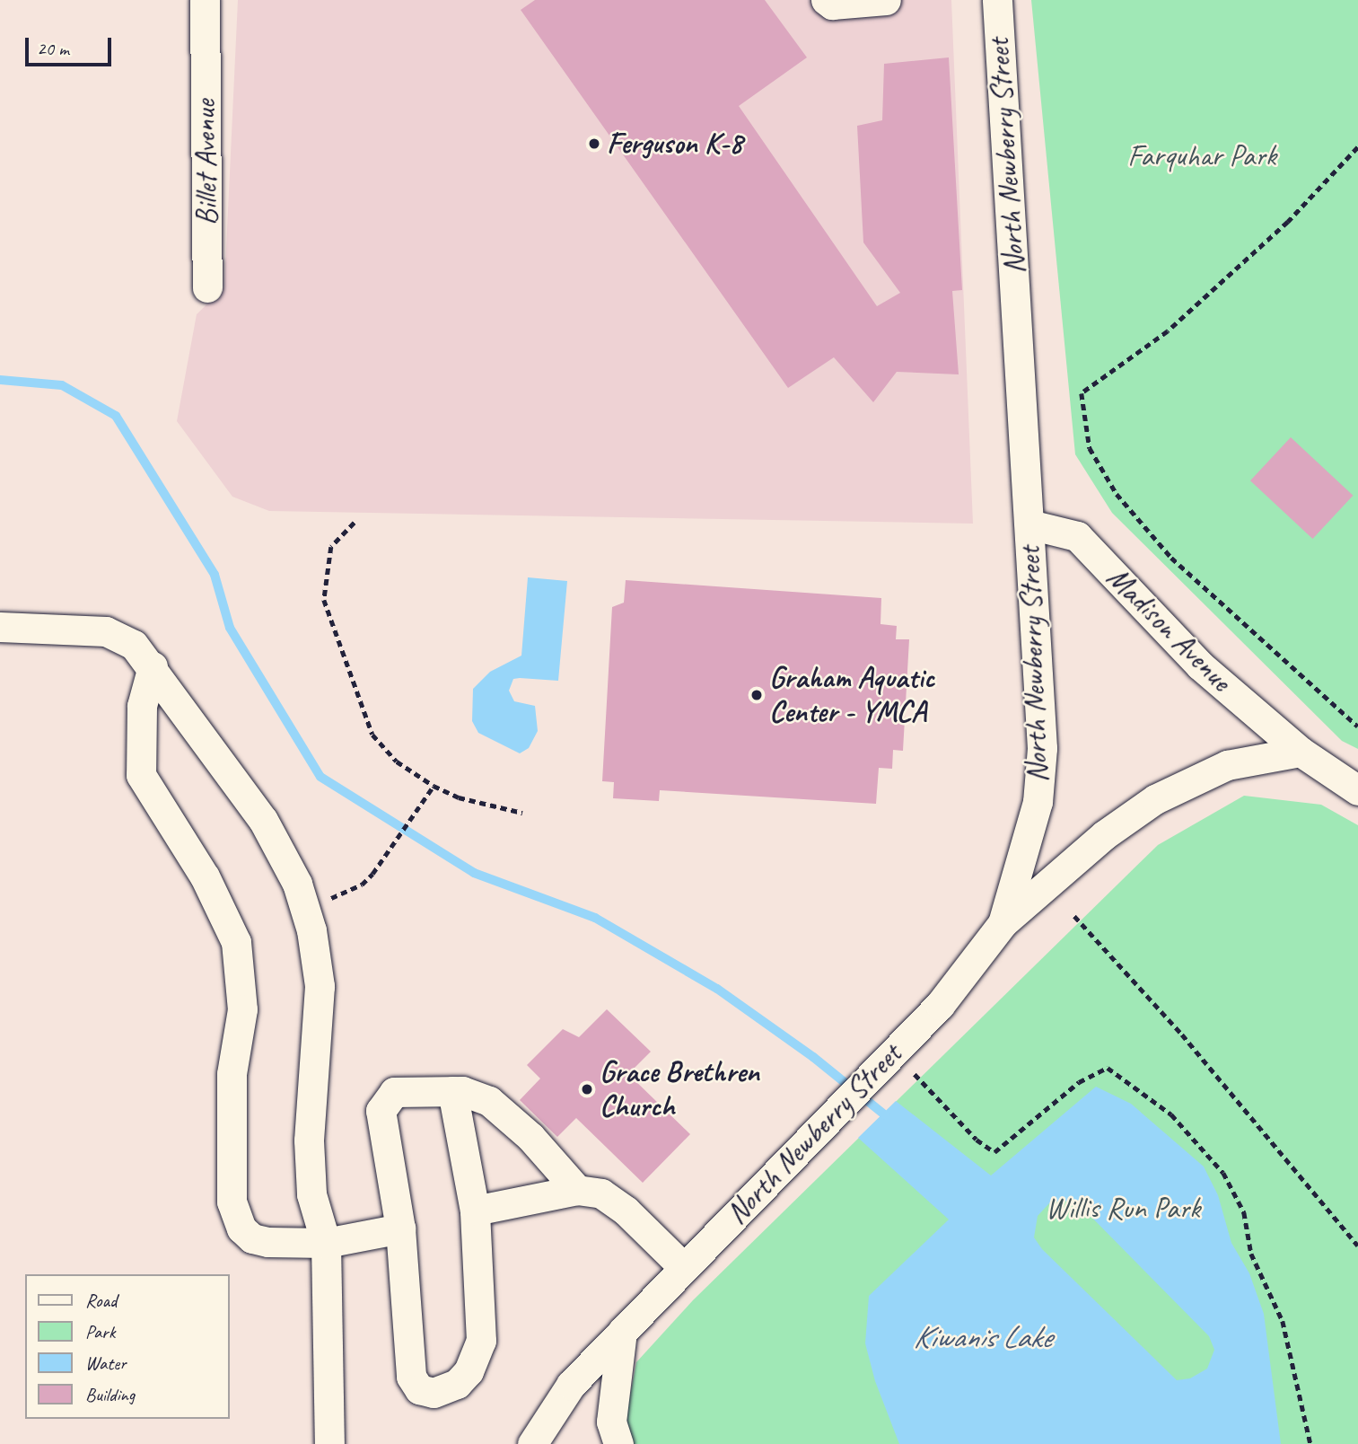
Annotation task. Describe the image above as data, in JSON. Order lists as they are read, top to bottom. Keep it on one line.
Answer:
{"streets":{"street":["North Newberry Street","Billet Avenue","Madison Avenue"]},"crossings":[["North Newberry Street","Madison Avenue"]],"water":["Kiwanis Lake"],"parks":["Farquhar Park","Willis Run Park"],"places":["Ferguson K-8","Graham Aquatic Center - YMCA","Grace Brethren Church"],"legend":["Road","Park","Water","Building"],"scale_bar":"20 m"}
